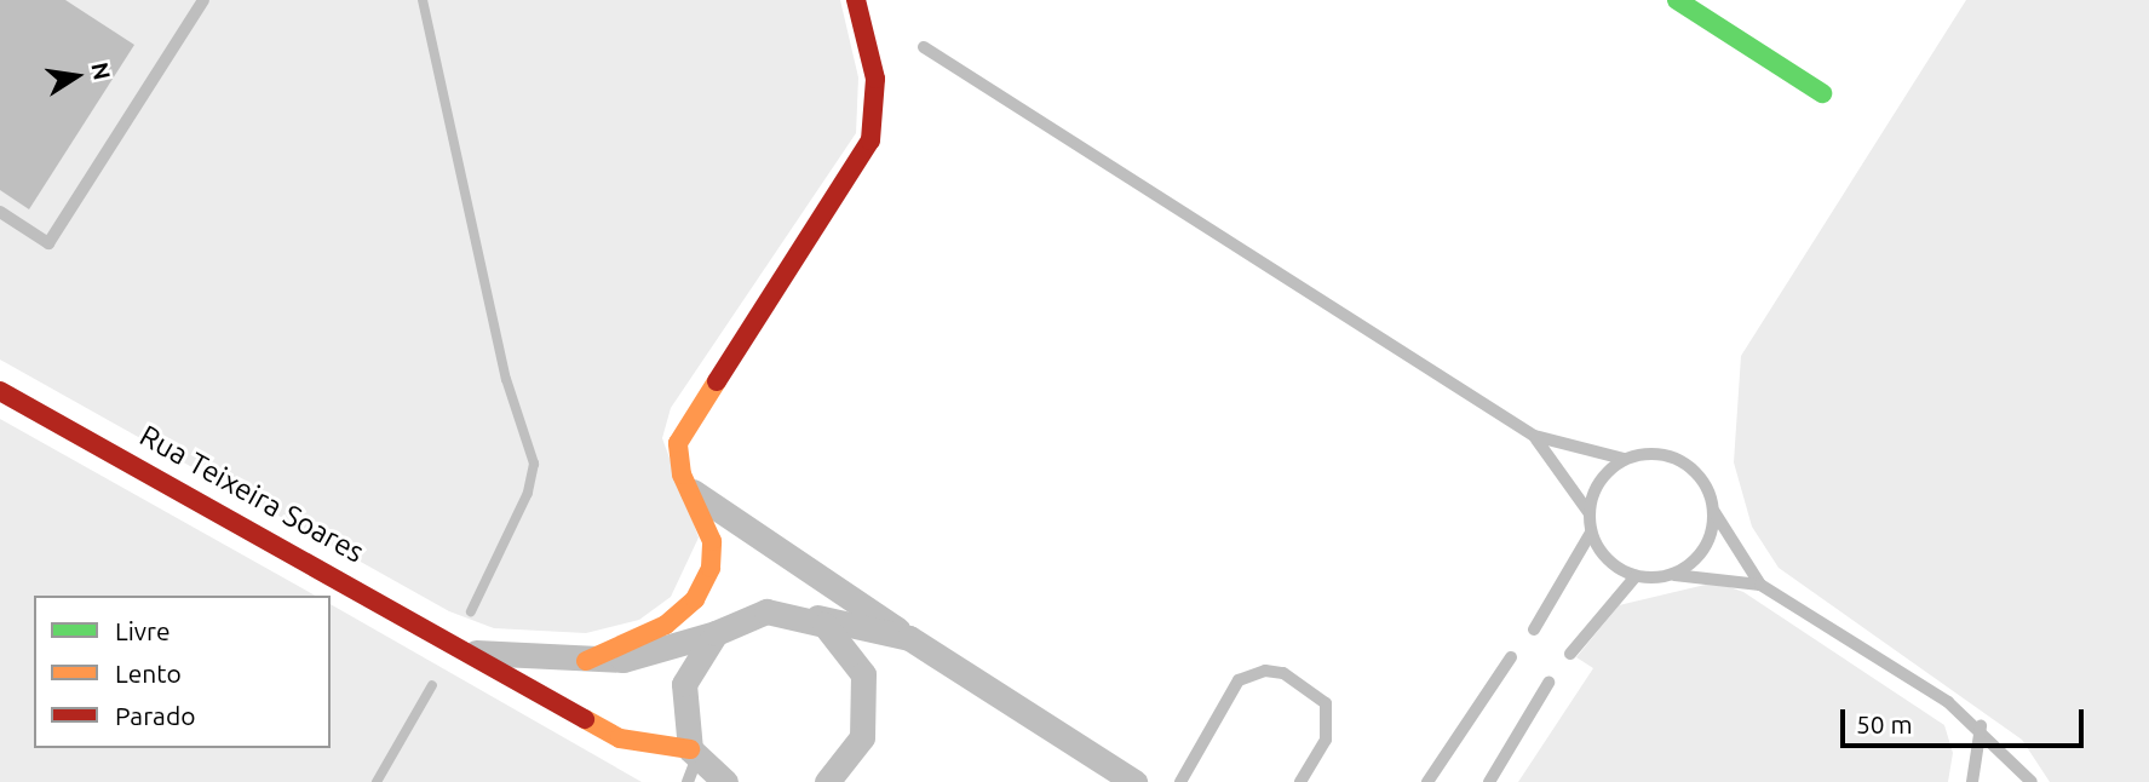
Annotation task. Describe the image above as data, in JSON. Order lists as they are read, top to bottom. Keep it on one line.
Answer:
{"streets":{"street":["Rua Teixeira Soares"]},"legend":["Livre","Lento","Parado"],"scale_bar":"50 m","north":"right"}
